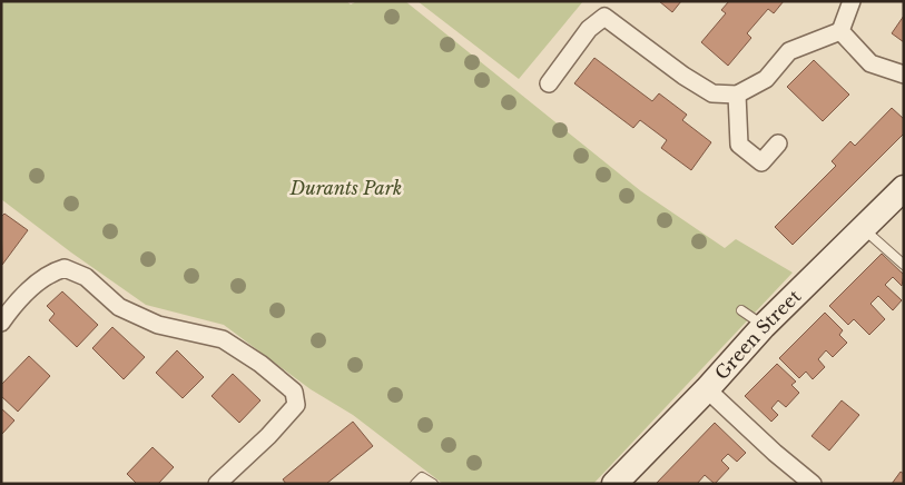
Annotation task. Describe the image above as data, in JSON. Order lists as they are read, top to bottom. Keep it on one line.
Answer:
{"streets":{"street":["Green Street"]},"parks":["Durants Park"]}
